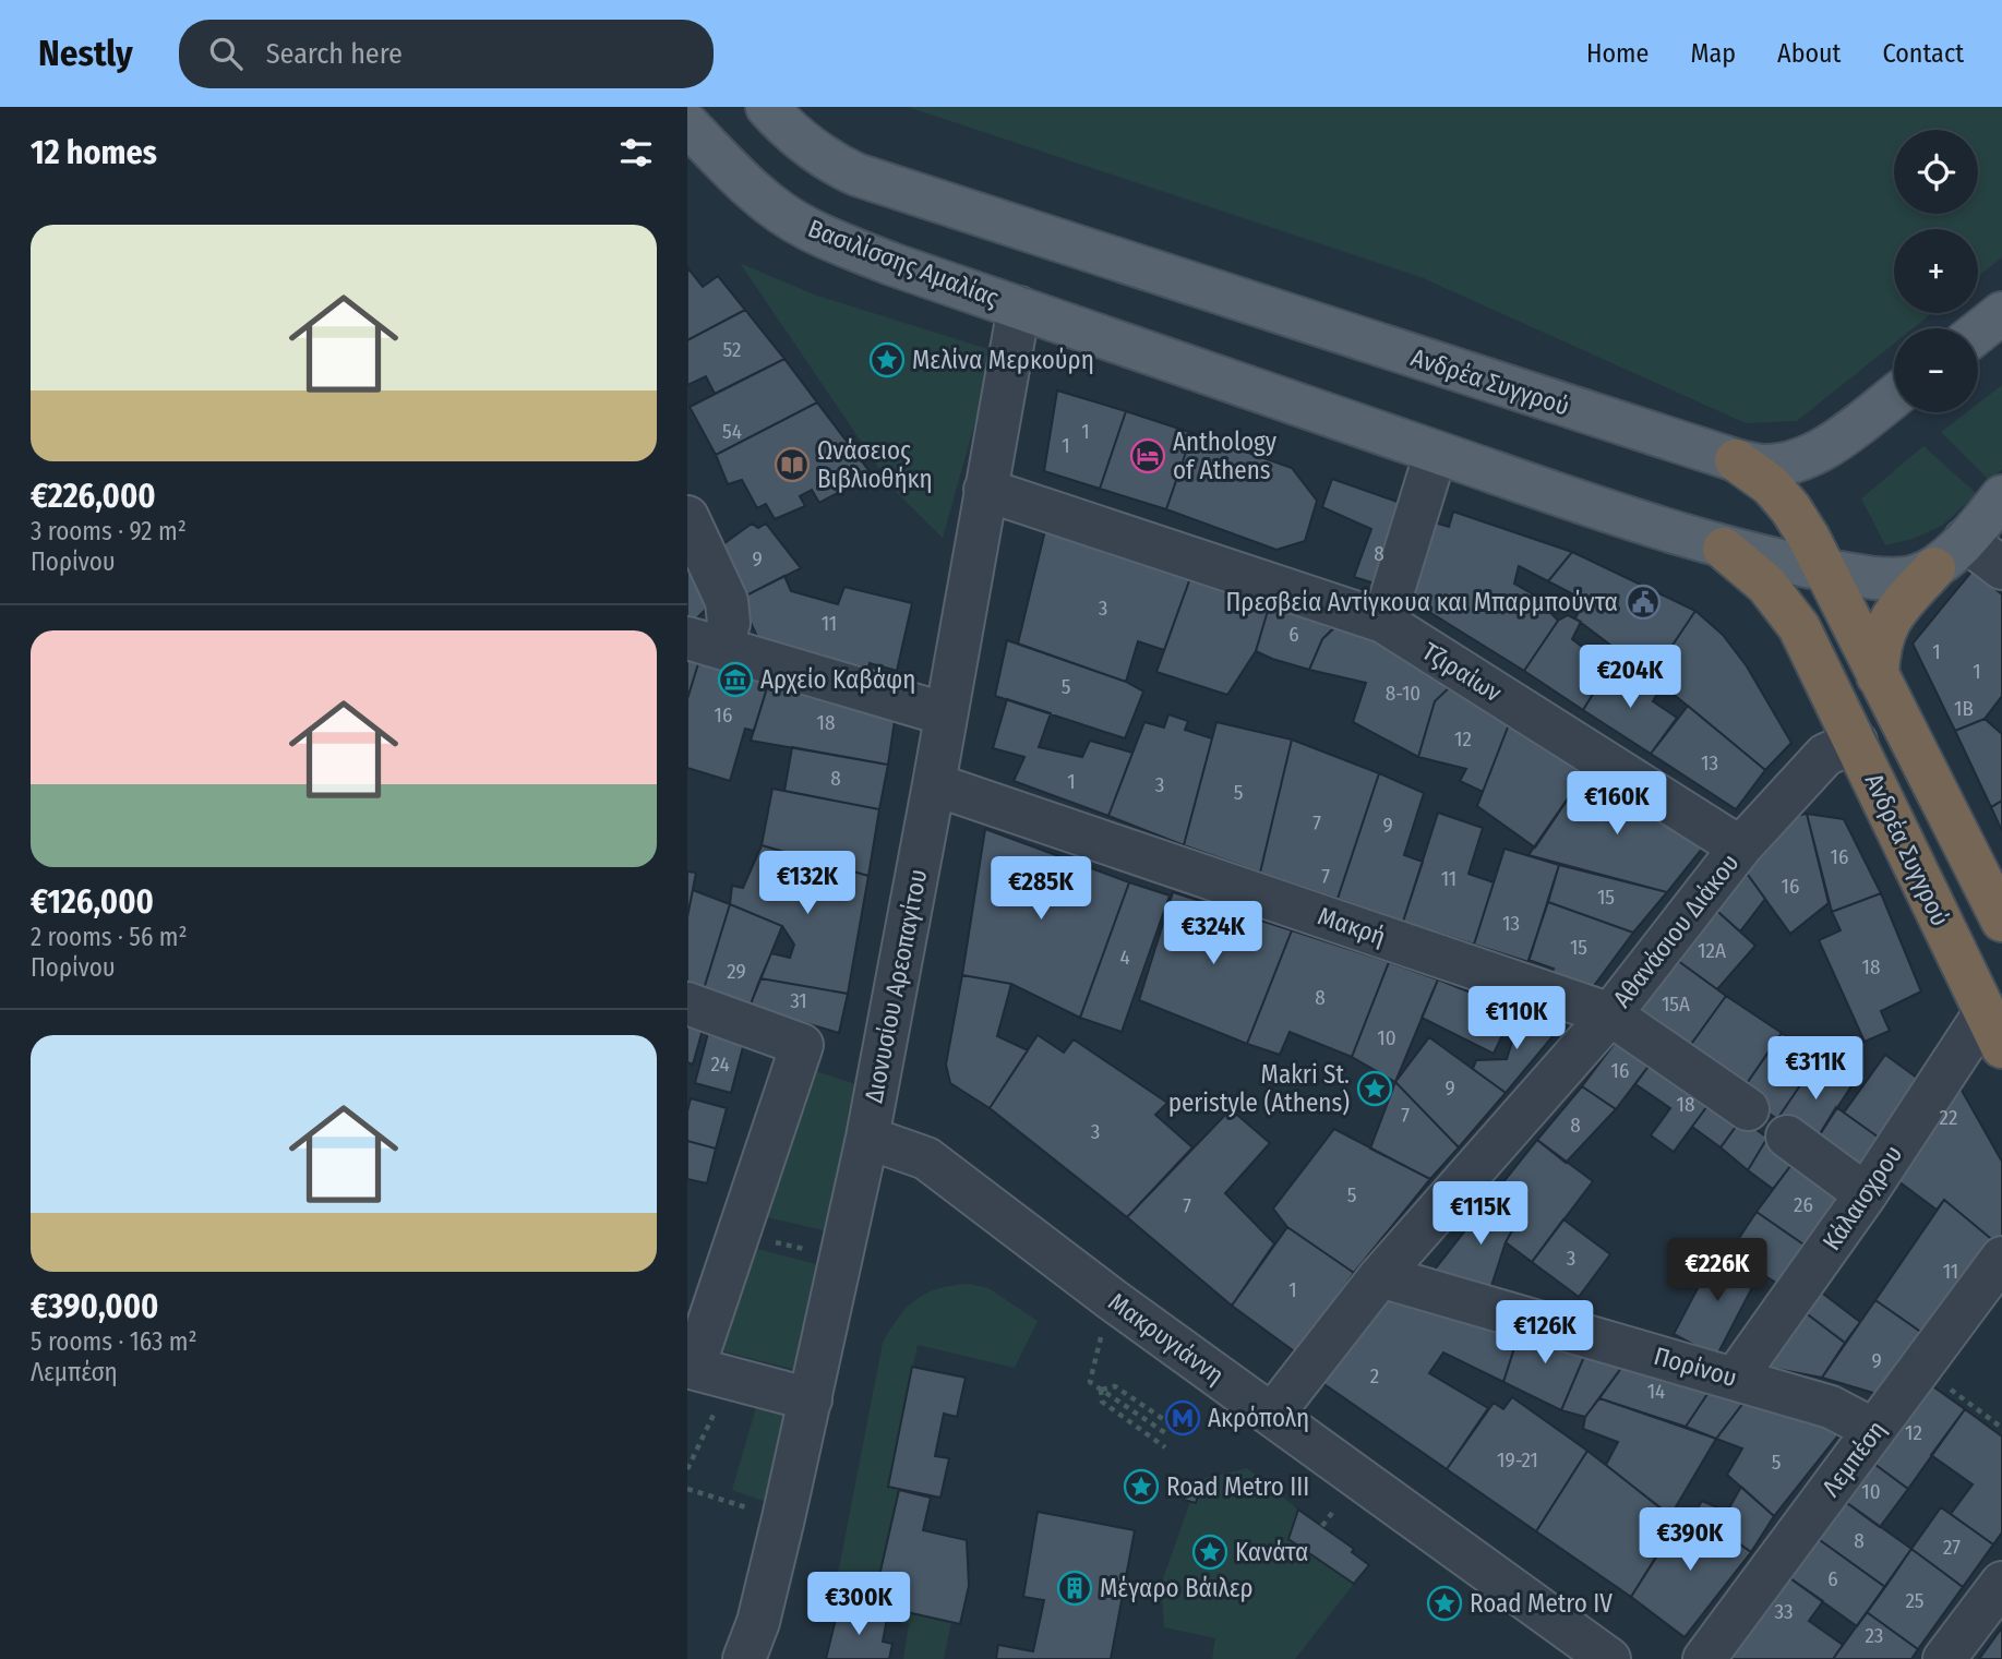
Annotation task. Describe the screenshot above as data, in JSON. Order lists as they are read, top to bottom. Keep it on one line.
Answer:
{"streets":{"highway":["Ανδρέα Συγγρού"],"main road":["Βασιλίσσης Αμαλίας"],"street":["Τζιραίων","Μακρή","Αθανάσιου Διάκου","Διονυσίου Αρεοπαγίτου","Κάλαισχρου","Μακρυγιάννη","Πορίνου","Λεμπέση"]},"crossings":[["Βασιλίσσης Αμαλίας","Ανδρέα Συγγρού"],["Βασιλίσσης Αμαλίας","Διονυσίου Αρεοπαγίτου"],["Ανδρέα Συγγρού","Αθανάσιου Διάκου"],["Ανδρέα Συγγρού","Διονυσίου Αρεοπαγίτου"],["Ανδρέα Συγγρού","Κάλαισχρου"],["Τζιραίων","Αθανάσιου Διάκου"],["Τζιραίων","Διονυσίου Αρεοπαγίτου"],["Μακρή","Αθανάσιου Διάκου"],["Μακρή","Διονυσίου Αρεοπαγίτου"],["Αθανάσιου Διάκου","Μακρυγιάννη"],["Αθανάσιου Διάκου","Πορίνου"],["Διονυσίου Αρεοπαγίτου","Μακρυγιάννη"],["Κάλαισχρου","Πορίνου"],["Πορίνου","Λεμπέση"]],"places":{"place":["Μελίνα Μερκούρη","Makri St. peristyle (Athens)","Road Metro III","Κανάτα","Road Metro IV"],"hotel":["Anthology of Athens"],"library":["Ωνάσειος Βιβλιοθήκη"],"public building":["Πρεσβεία Αντίγκουα και Μπαρμπούντα"],"museum":["Αρχείο Καβάφη"],"metro station":["Ακρόπολη"],"building":["Μέγαρο Βάιλερ"]},"house_numbers":["52","54","1","1","8","9","3","11","6","1","1","5","8-10","1Β","16","18","12","13","8","1","3","5","7","9","16","7","11","16","15","13","15","12A","4","18","29","8","31","15A","10","24","16","9","18","7","22","8","3","5","26","7","3","11","1","9","2","14","12","19-21","5","10","8","27","6","25","33","23"],"page":{"header":"Nestly","search":"Search here","nav":["Home","Map","About","Contact"],"heading":"12 homes","map_buttons":["+","−"],"list":[{"name":"€226,000","note":"3 rooms · 92 m² · Πορίνου"},{"name":"€126,000","note":"2 rooms · 56 m² · Πορίνου"},{"name":"€390,000","note":"5 rooms · 163 m² · Λεμπέση"}],"price":["€204K","€160K","€132K","€285K","€324K","€110K","€311K","€115K","€226K","€126K","€390K","€300K"]}}
